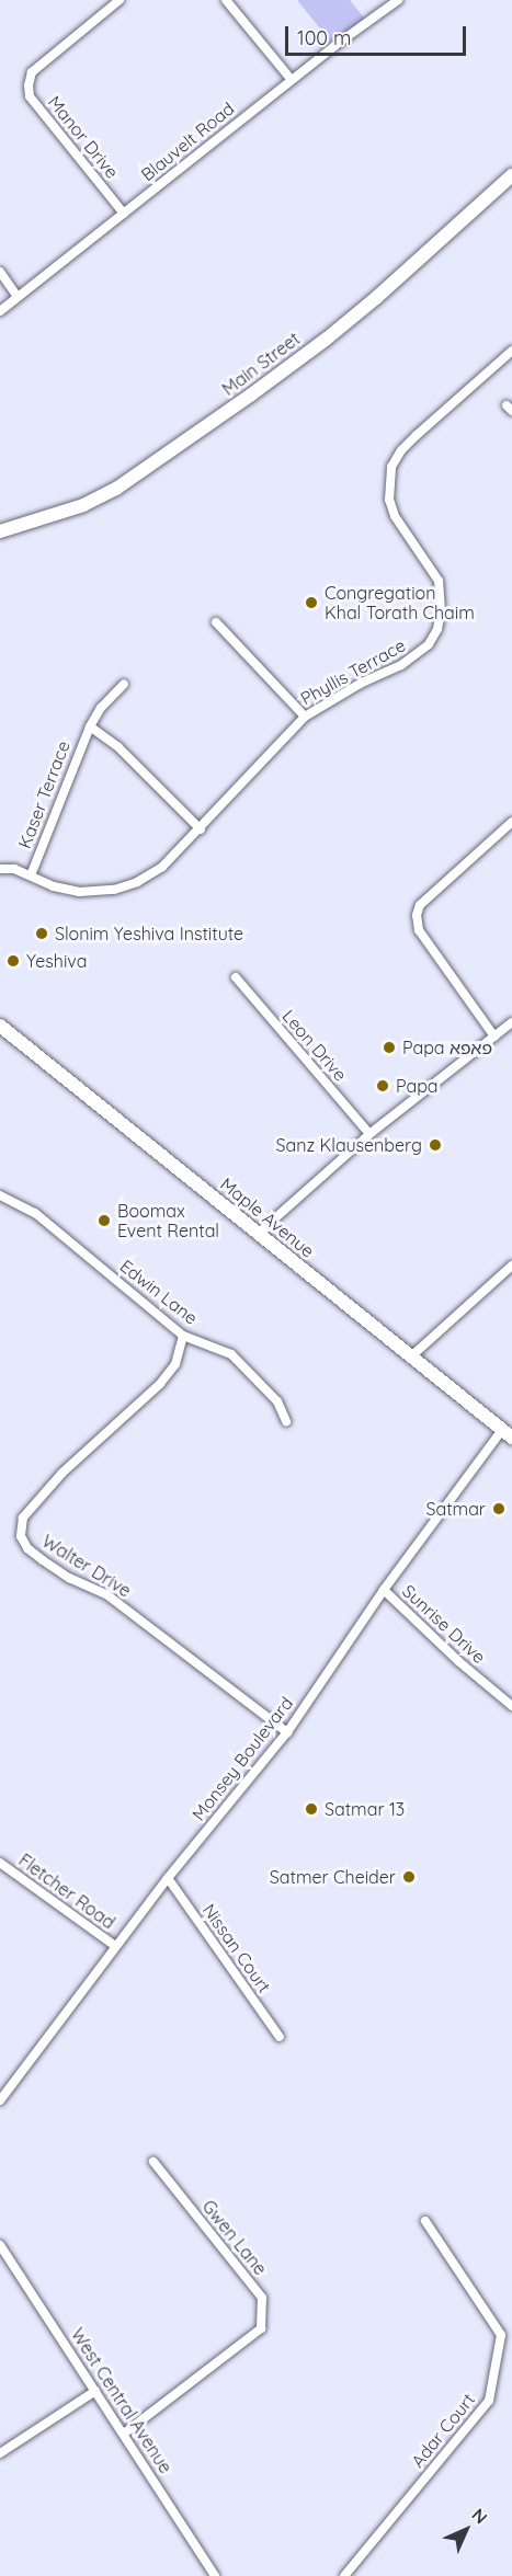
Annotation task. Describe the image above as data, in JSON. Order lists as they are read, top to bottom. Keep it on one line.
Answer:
{"streets":{"street":["Manor Drive","Blauvelt Road","Main Street","Phyllis Terrace","Kaser Terrace","Leon Drive","Maple Avenue","Edwin Lane","Walter Drive","Sunrise Drive","Monsey Boulevard","Fletcher Road","Nissan Court","Gwen Lane","West Central Avenue","Adar Court"]},"crossings":[["Manor Drive","Blauvelt Road"],["Phyllis Terrace","Kaser Terrace"],["Maple Avenue","Monsey Boulevard"],["Edwin Lane","Walter Drive"],["Walter Drive","Monsey Boulevard"],["Sunrise Drive","Monsey Boulevard"],["Monsey Boulevard","Fletcher Road"],["Monsey Boulevard","Nissan Court"],["Gwen Lane","West Central Avenue"]],"places":["Congregation Khal Torath Chaim","Slonim Yeshiva Institute","Yeshiva","Papa פאפא","Papa","Sanz Klausenberg","Boomax Event Rental","Satmar","Satmar 13","Satmer Cheider"],"scale_bar":"100 m","north":"top right"}
